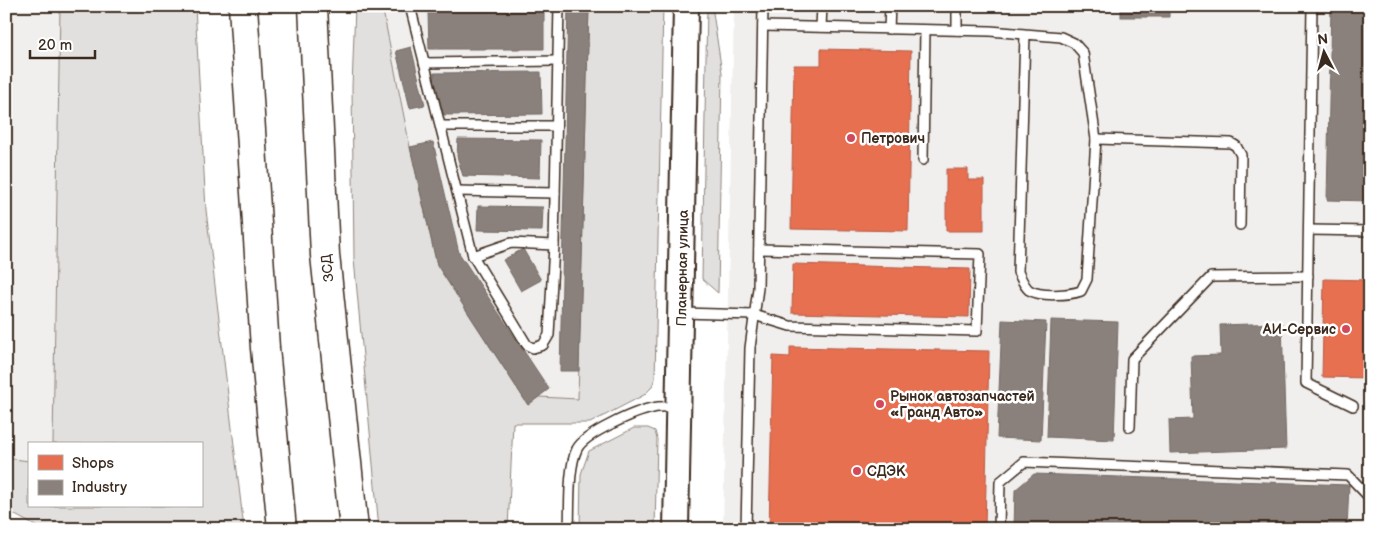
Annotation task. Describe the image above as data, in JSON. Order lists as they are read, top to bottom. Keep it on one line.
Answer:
{"streets":{"highway":["ЗСД"],"main road":["Планерная улица"]},"places":["Петрович","АИ-Сервис","Рынок автозапчастей «Гранд Авто»","СДЭК"],"legend":["Shops","Industry"],"scale_bar":"20 m","north":"top"}
